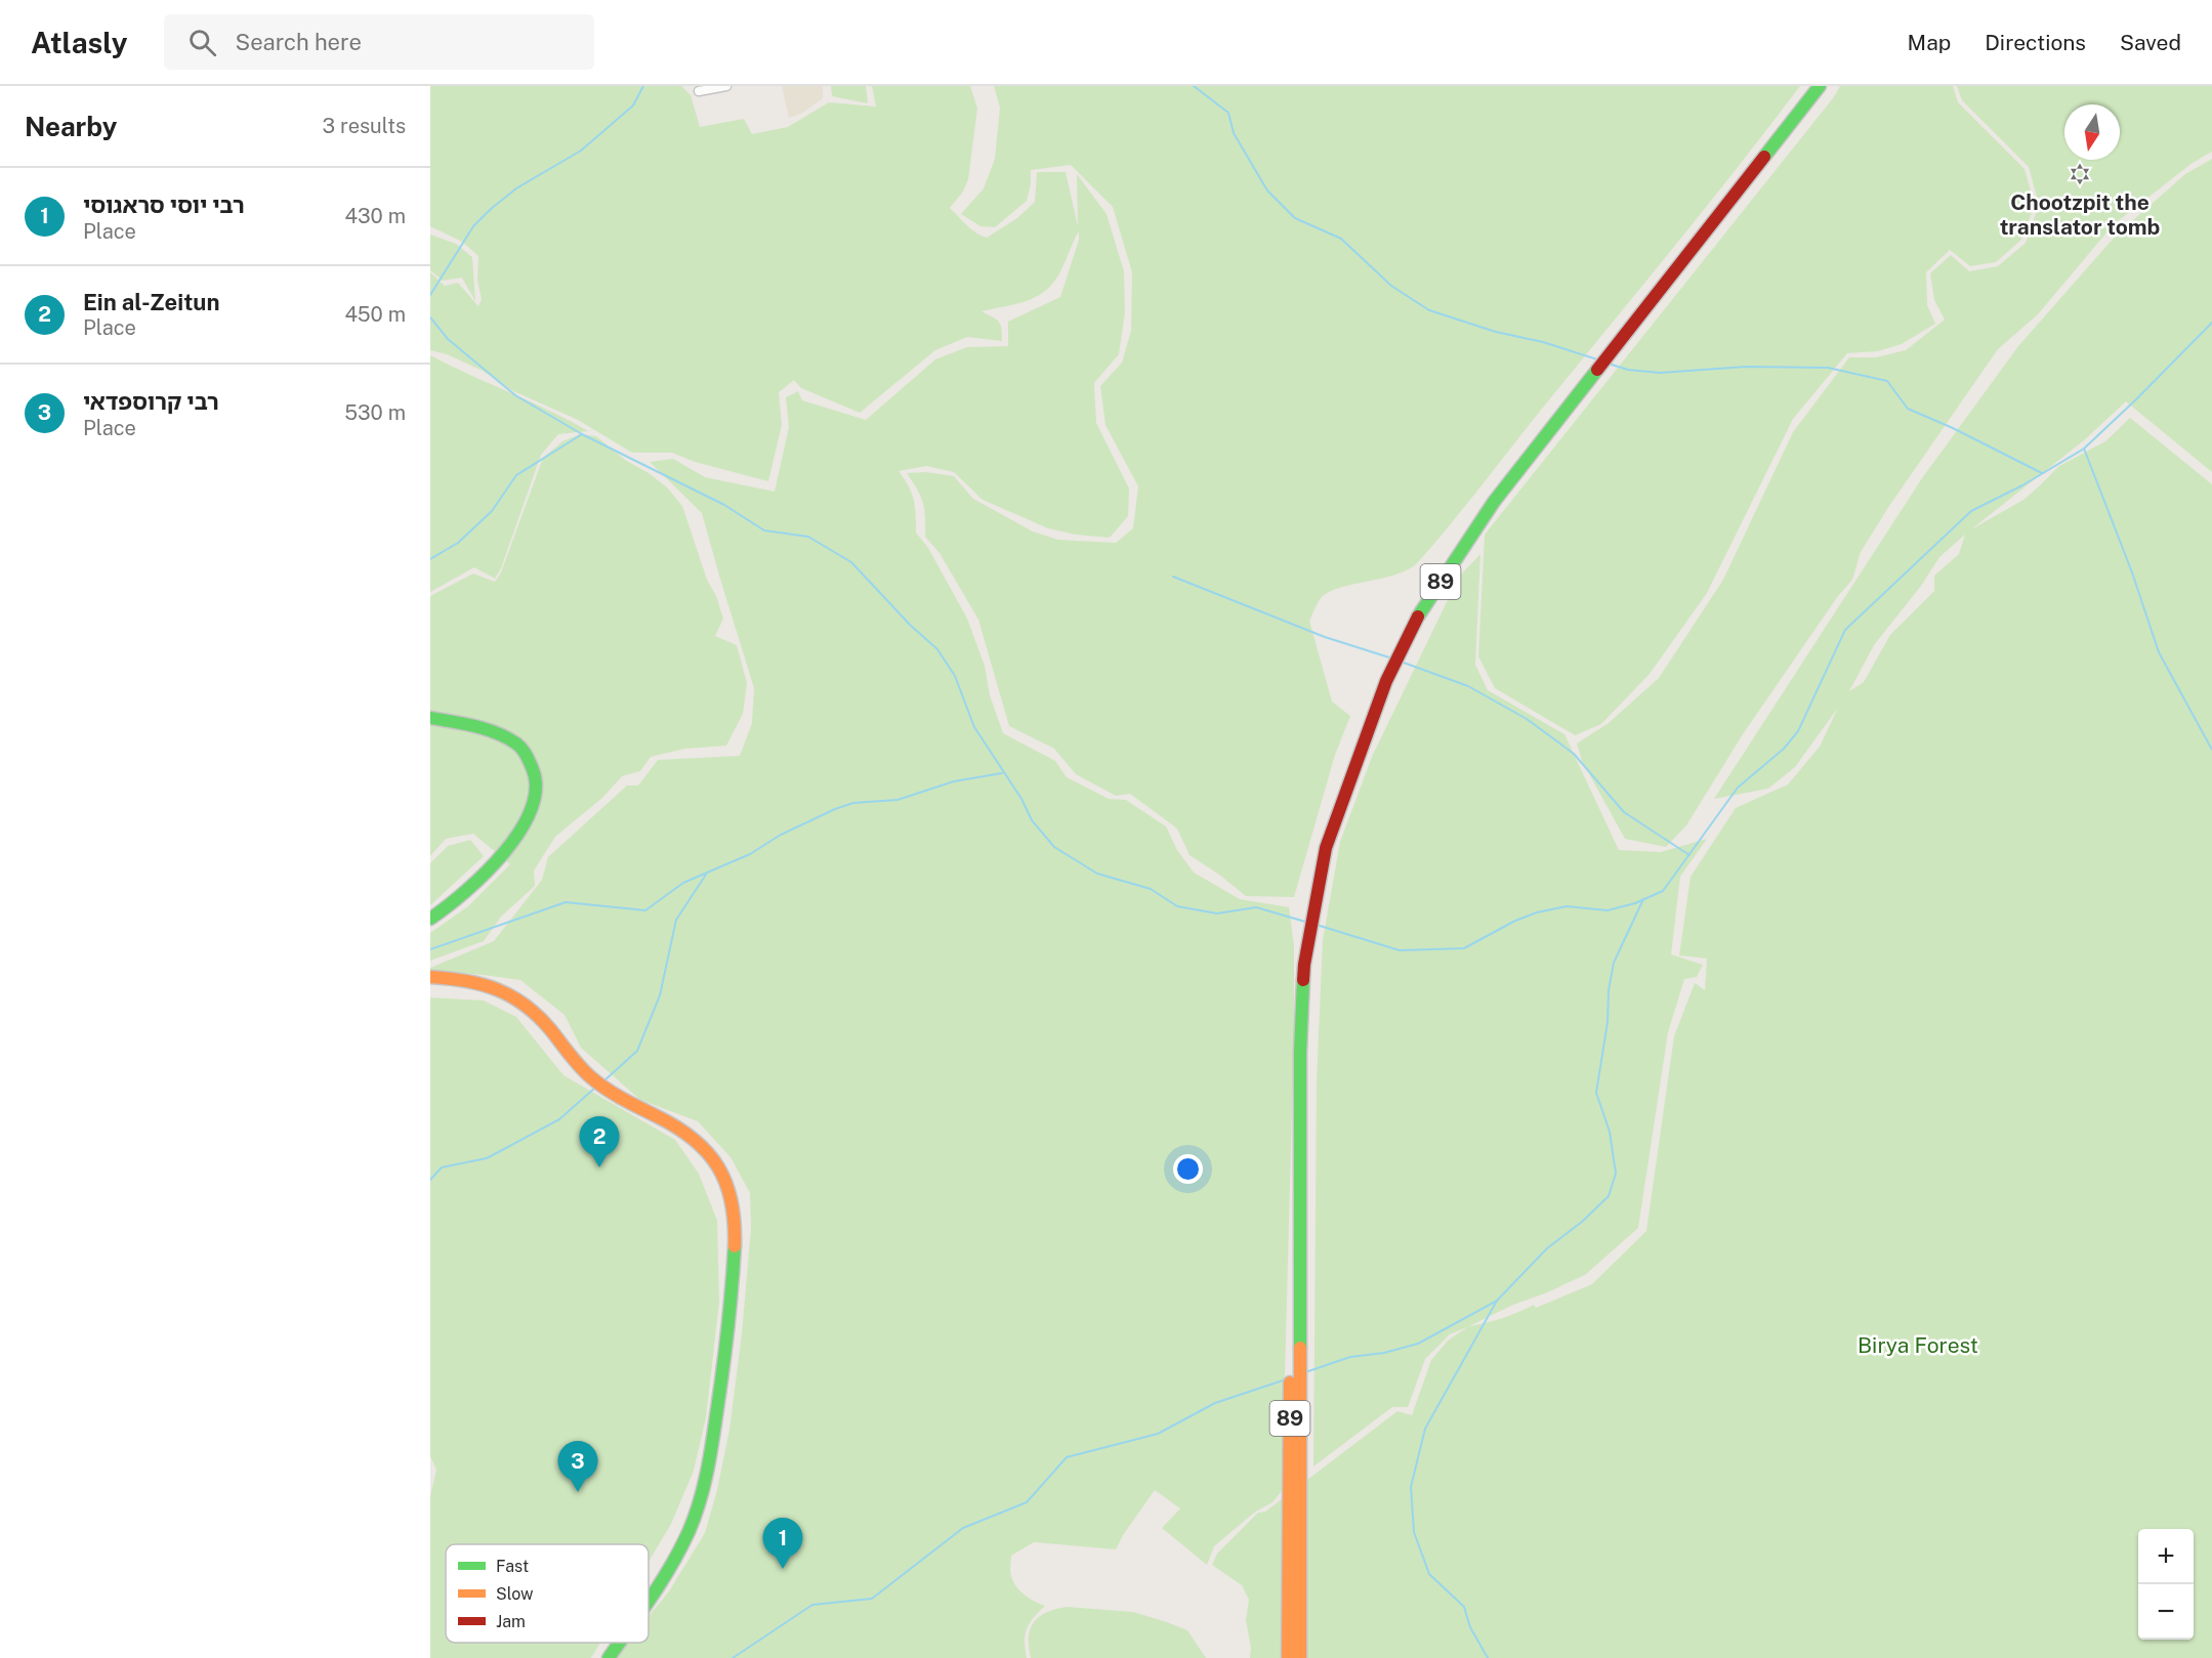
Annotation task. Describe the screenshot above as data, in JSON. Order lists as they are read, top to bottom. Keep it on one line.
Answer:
{"streets":{"main road":["89"]},"parks":["Birya Forest"],"places":{"synagogue":["Chootzpit the translator tomb"]},"legend":["Fast","Slow","Jam"],"north":"bottom","page":{"header":"Atlasly","search":"Search here","nav":["Map","Directions","Saved"],"heading":["Nearby","3 results"],"list":[{"mark":"1","name":"רבי יוסי סראגוסי","note":"Place","value":"430 m"},{"mark":"2","name":"Ein al-Zeitun","note":"Place","value":"450 m"},{"mark":"3","name":"רבי קרוספדאי","note":"Place","value":"530 m"}],"pins":["2","3","1"],"map_buttons":["+","−"]}}
